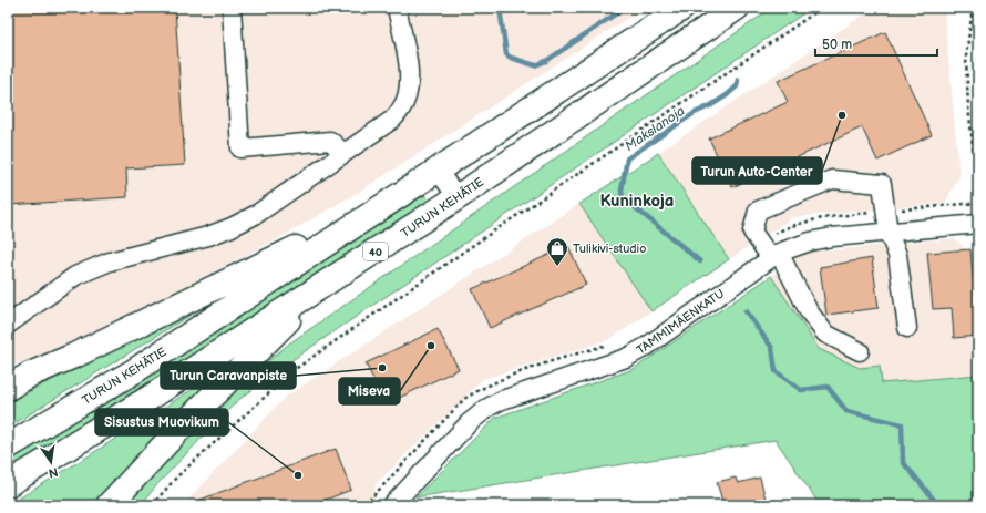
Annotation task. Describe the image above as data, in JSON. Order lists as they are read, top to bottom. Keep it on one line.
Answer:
{"streets":{"highway":["TURUN KEHÄTIE","40"],"street":["TAMMIMÄENKATU"]},"districts":["Kuninkoja"],"water":["Makslanoja"],"places":{"other":["Turun Auto-Center","Miseva","Turun Caravanpiste","Sisustus Muovikum"],"shop":["Tulikivi-studio"]},"scale_bar":"50 m","north":"bottom"}
